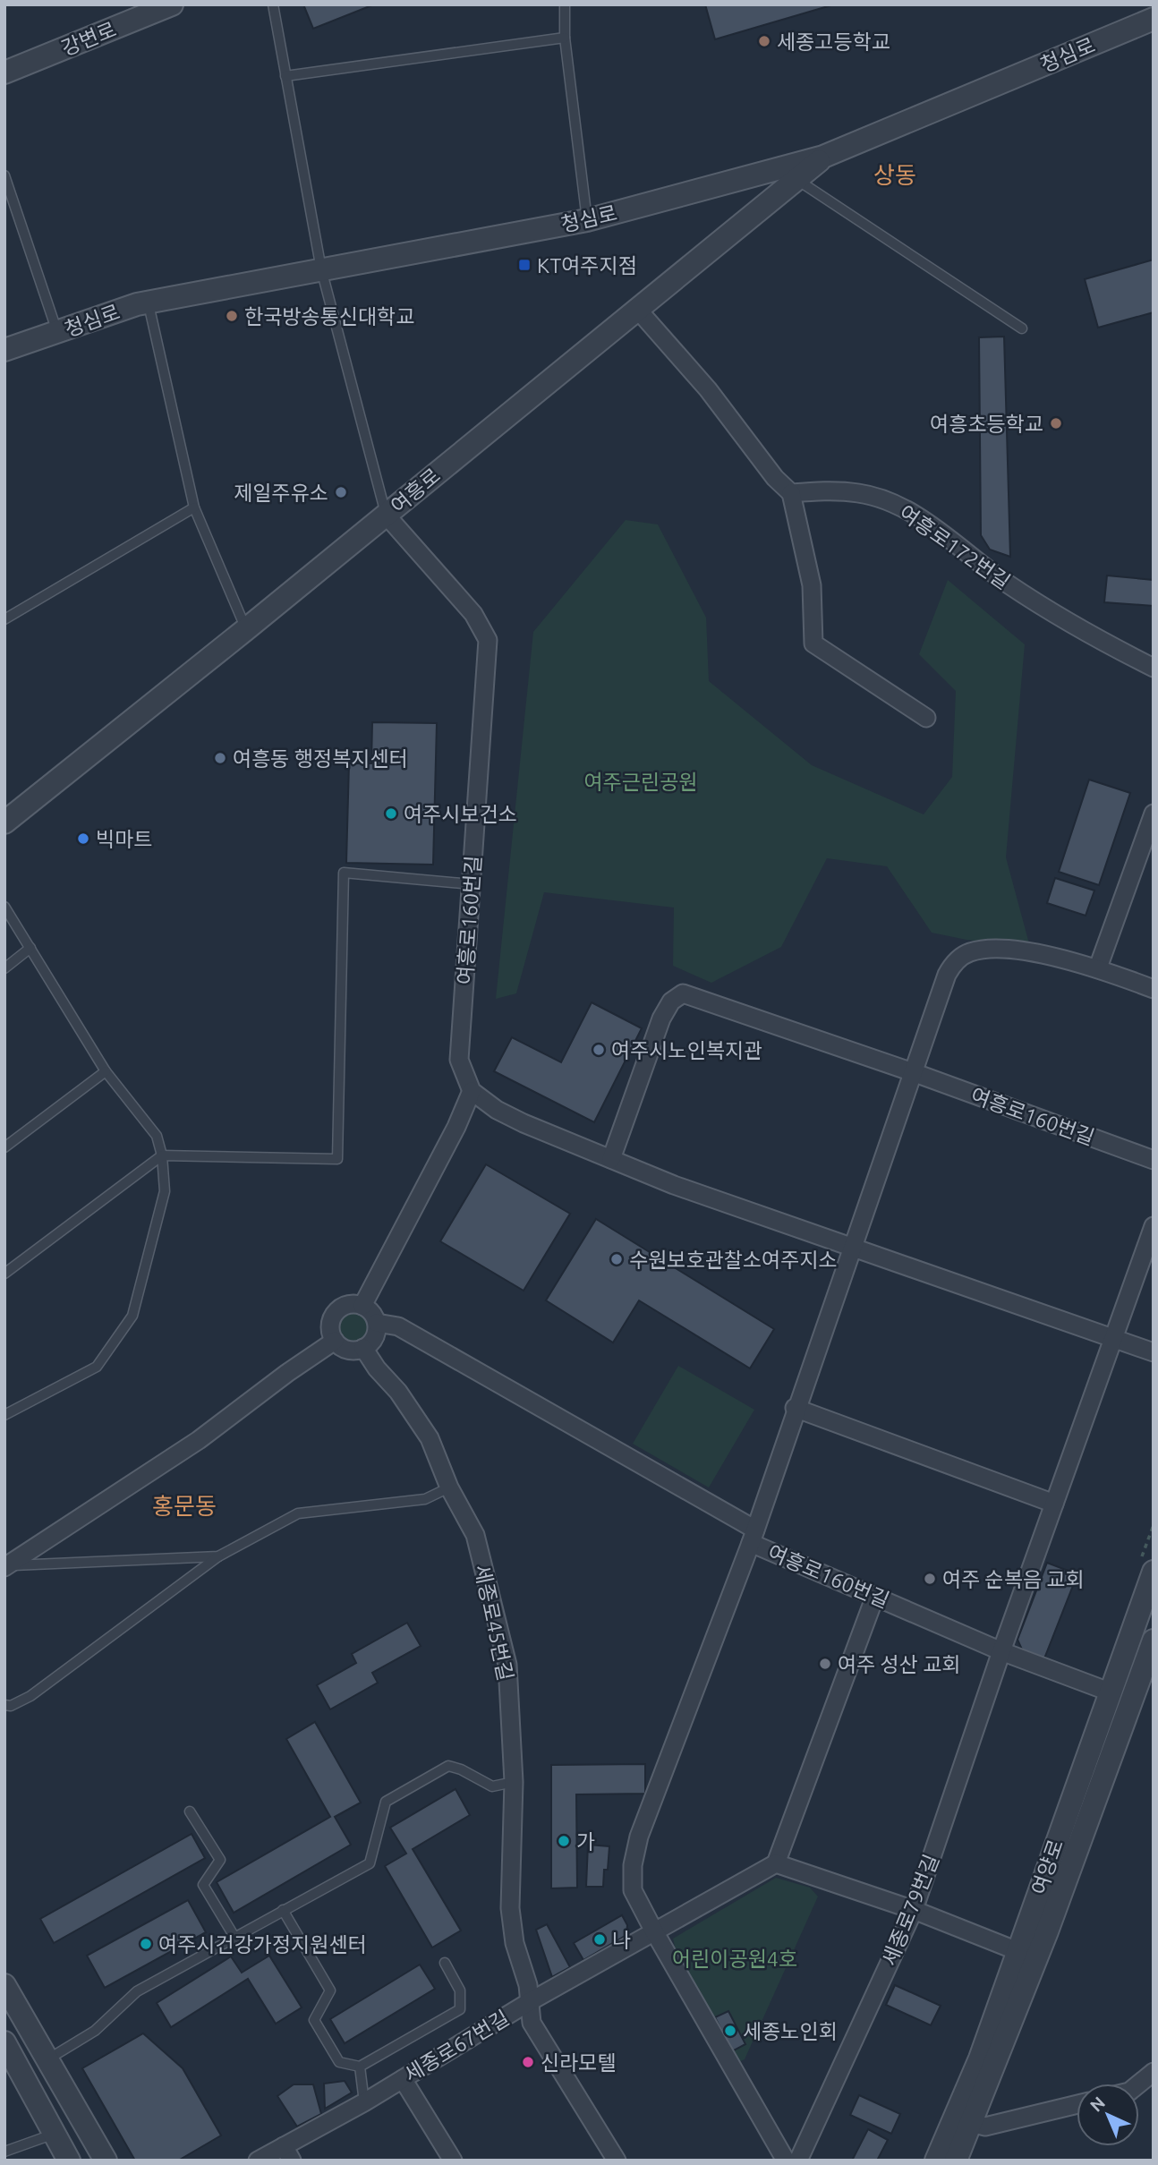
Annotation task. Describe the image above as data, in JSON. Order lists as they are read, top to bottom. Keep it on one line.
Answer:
{"streets":{"street":["강변로","청심로","여흥로","여흥로172번길","여흥로160번길","세종로45번길","여양로","세종로79번길","세종로67번길"]},"crossings":[["청심로","여흥로"],["여흥로","여흥로160번길"],["여흥로160번길","여양로"],["여흥로160번길","세종로79번길"],["세종로45번길","세종로67번길"]],"districts":["상동","홍문동"],"parks":["여주근린공원","어린이공원4호"],"places":{"other":["세종고등학교","한국방송통신대학교","여흥초등학교","제일주유소","여흥동 행정복지센터","여주시보건소","빅마트","여주시노인복지관","수원보호관찰소여주지소","여주 순복음 교회","여주 성산 교회","가","나","여주시건강가정지원센터","세종노인회","신라모텔"],"transit":["KT여주지점"]},"north":"top left"}
